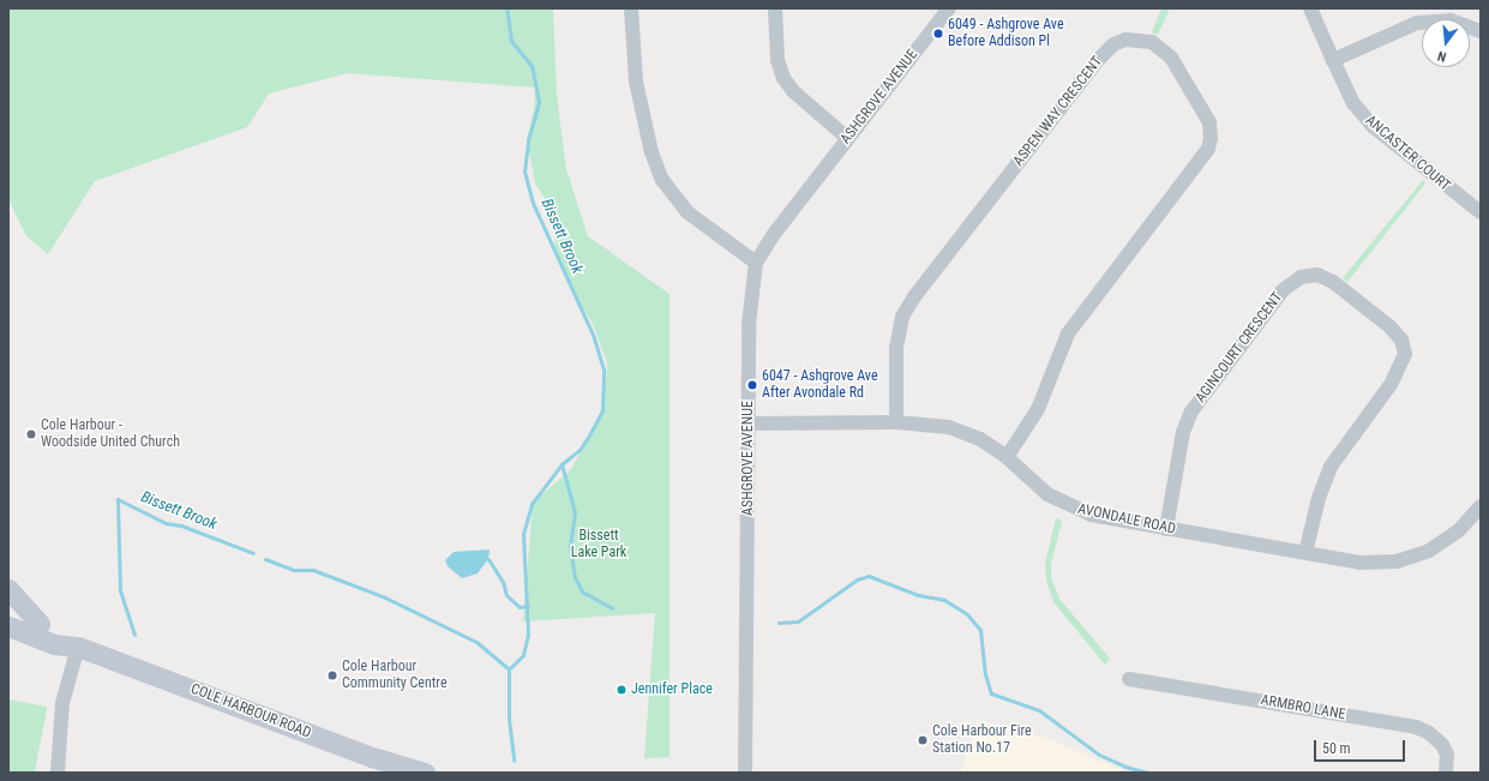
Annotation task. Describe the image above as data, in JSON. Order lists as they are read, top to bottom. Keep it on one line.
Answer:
{"streets":{"main road":["COLE HARBOUR ROAD"],"street":["ASHGROVE AVENUE","ASPEN WAY CRESCENT","ANCASTER COURT","AGINCOURT CRESCENT","AVONDALE ROAD","ARMBRO LANE"]},"crossings":[["ASHGROVE AVENUE","AVONDALE ROAD"],["ASPEN WAY CRESCENT","AVONDALE ROAD"],["AGINCOURT CRESCENT","AVONDALE ROAD"]],"water":["Bissett Brook"],"parks":["Bissett Lake Park"],"places":["6049 - Ashgrove Ave Before Addison Pl","6047 - Ashgrove Ave After Avondale Rd","Cole Harbour - Woodside United Church","Cole Harbour Community Centre","Jennifer Place","Cole Harbour Fire Station No.17"],"scale_bar":"50 m","north":"bottom"}
